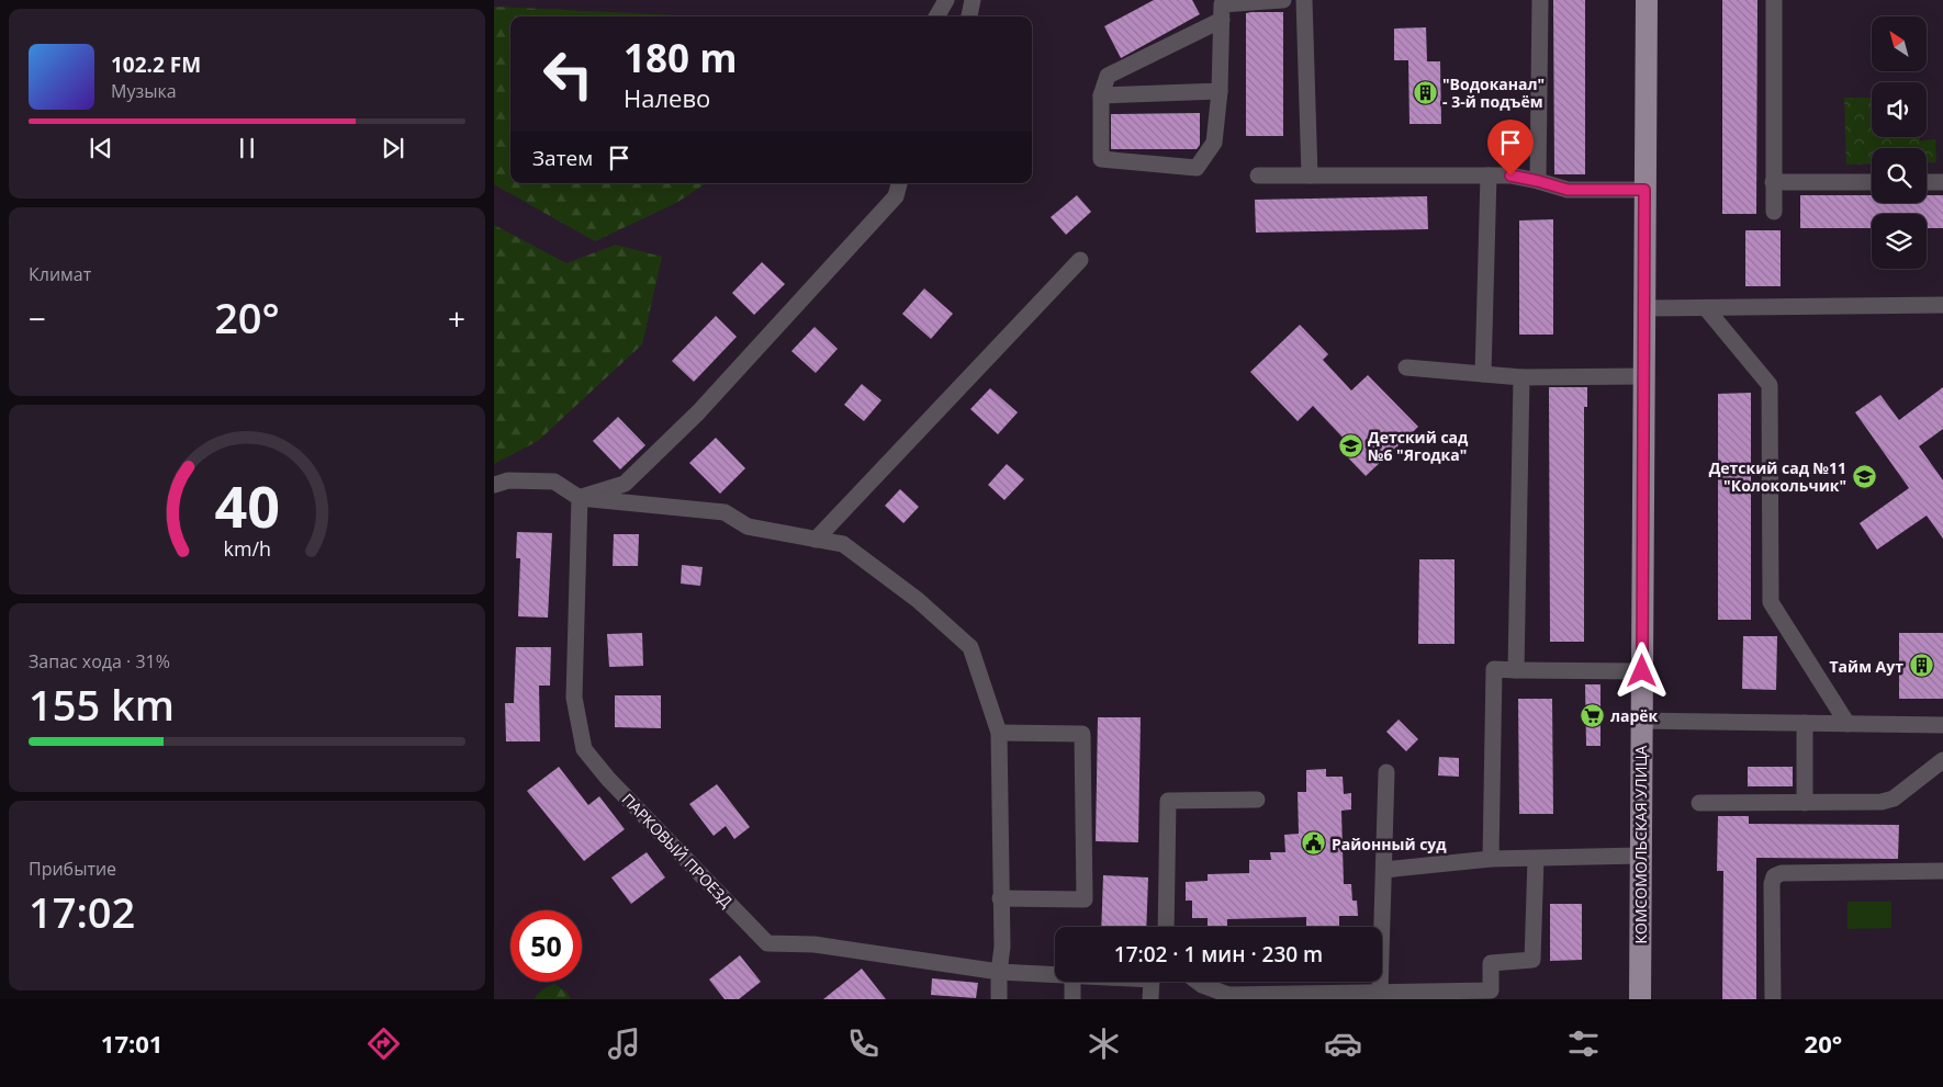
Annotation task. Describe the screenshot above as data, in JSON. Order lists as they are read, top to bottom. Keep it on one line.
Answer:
{"streets":{"main road":["КОМСОМОЛЬСКАЯ УЛИЦА"],"street":["ПАРКОВЫЙ ПРОЕЗД"]},"places":{"building":["\"Водоканал\" - 3-й подъём","Тайм Аут"],"school or university":["Детский сад №6 \"Ягодка\"","Детский сад №11 \"Колокольчик\""],"supermarket":["ларёк"],"public building":["Районный суд"]},"north":"top left","page":{"turn":["180 m","Налево"],"song":["102.2 FM","Музыка"],"then":"Затем","tile":["Климат",["Запас хода · 31%","155 km"],["Прибытие","17:02"]],"heat":["−","20°","+"],"limit":"50","trip":"17:02 · 1 мин · 230 m","tabs":["17:01","20°"],"gauge":["40","km/h"]}}
